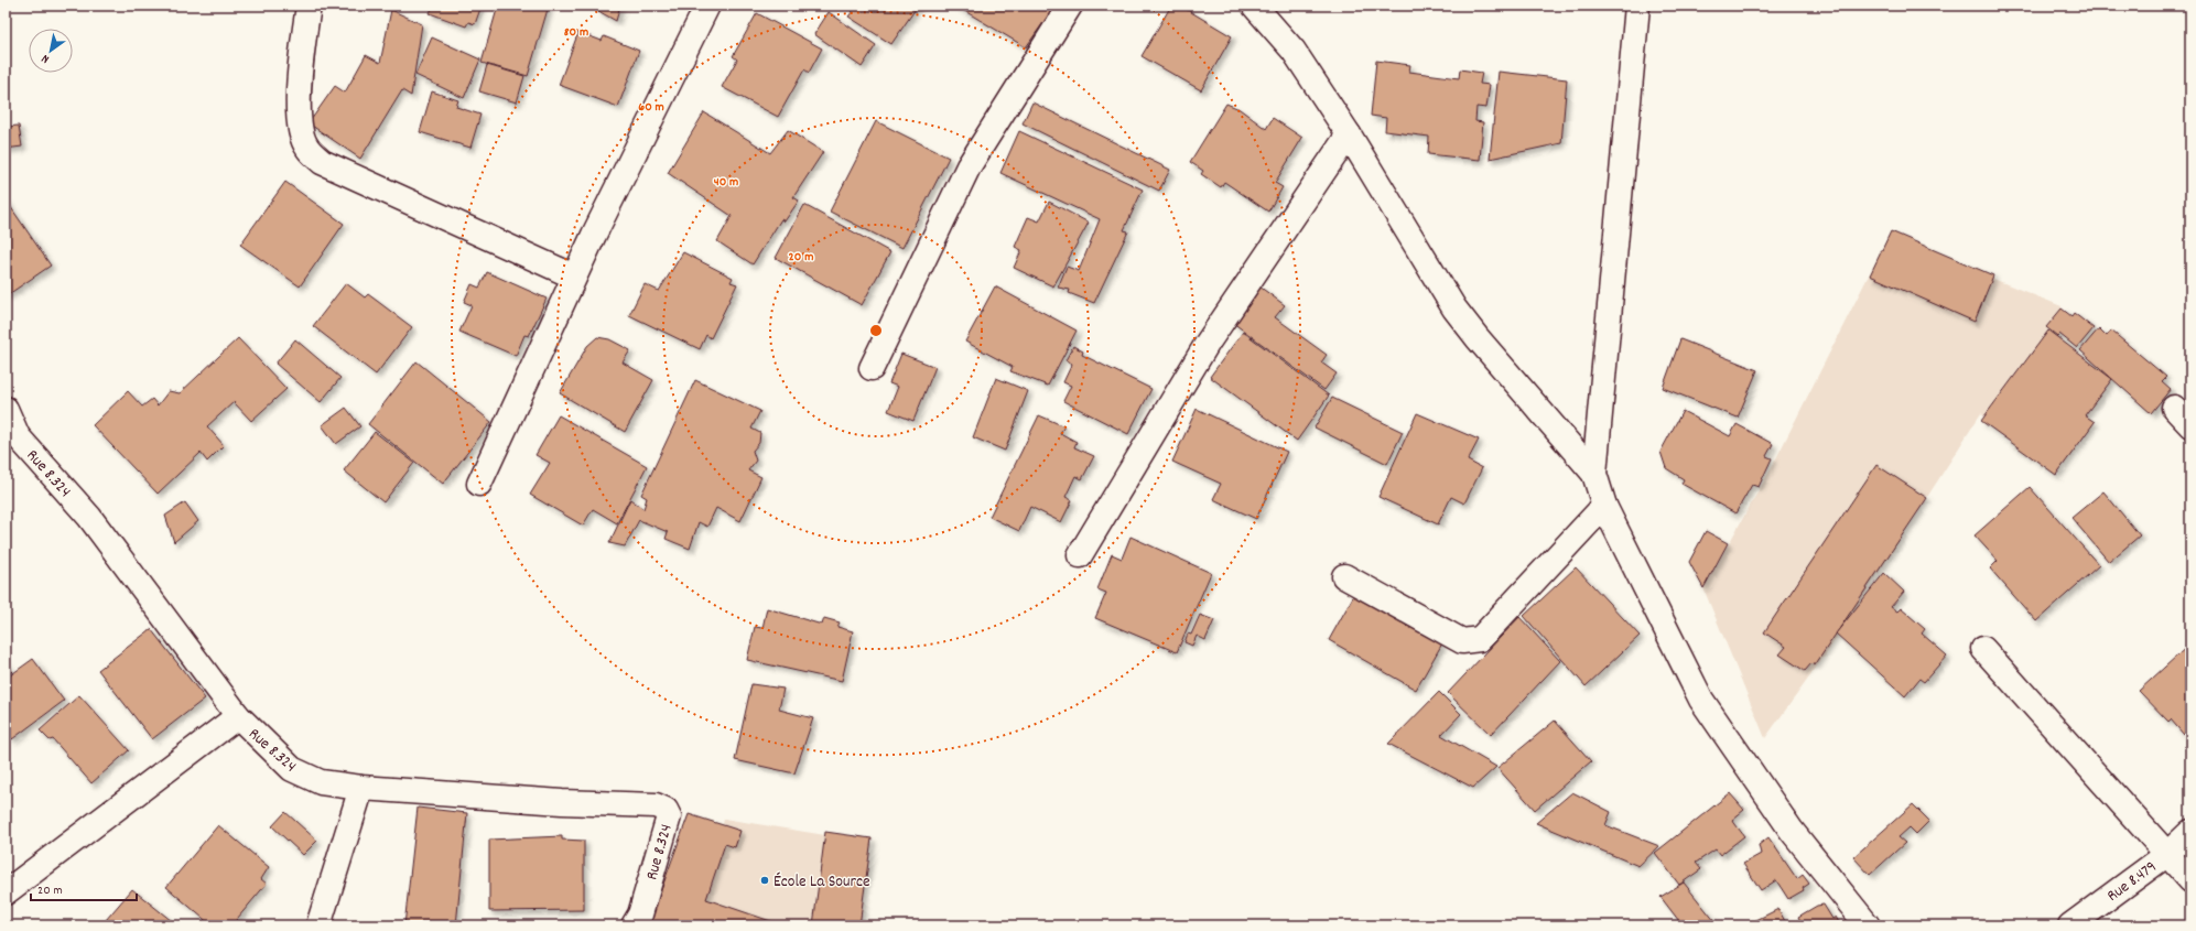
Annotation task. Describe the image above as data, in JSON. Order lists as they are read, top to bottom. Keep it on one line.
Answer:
{"streets":{"street":["Rue 8.324","Rue 8.479"]},"places":["École La Source"],"scale_bar":"20 m","north":"bottom left","rings":["80 m","60 m","40 m","20 m"]}
